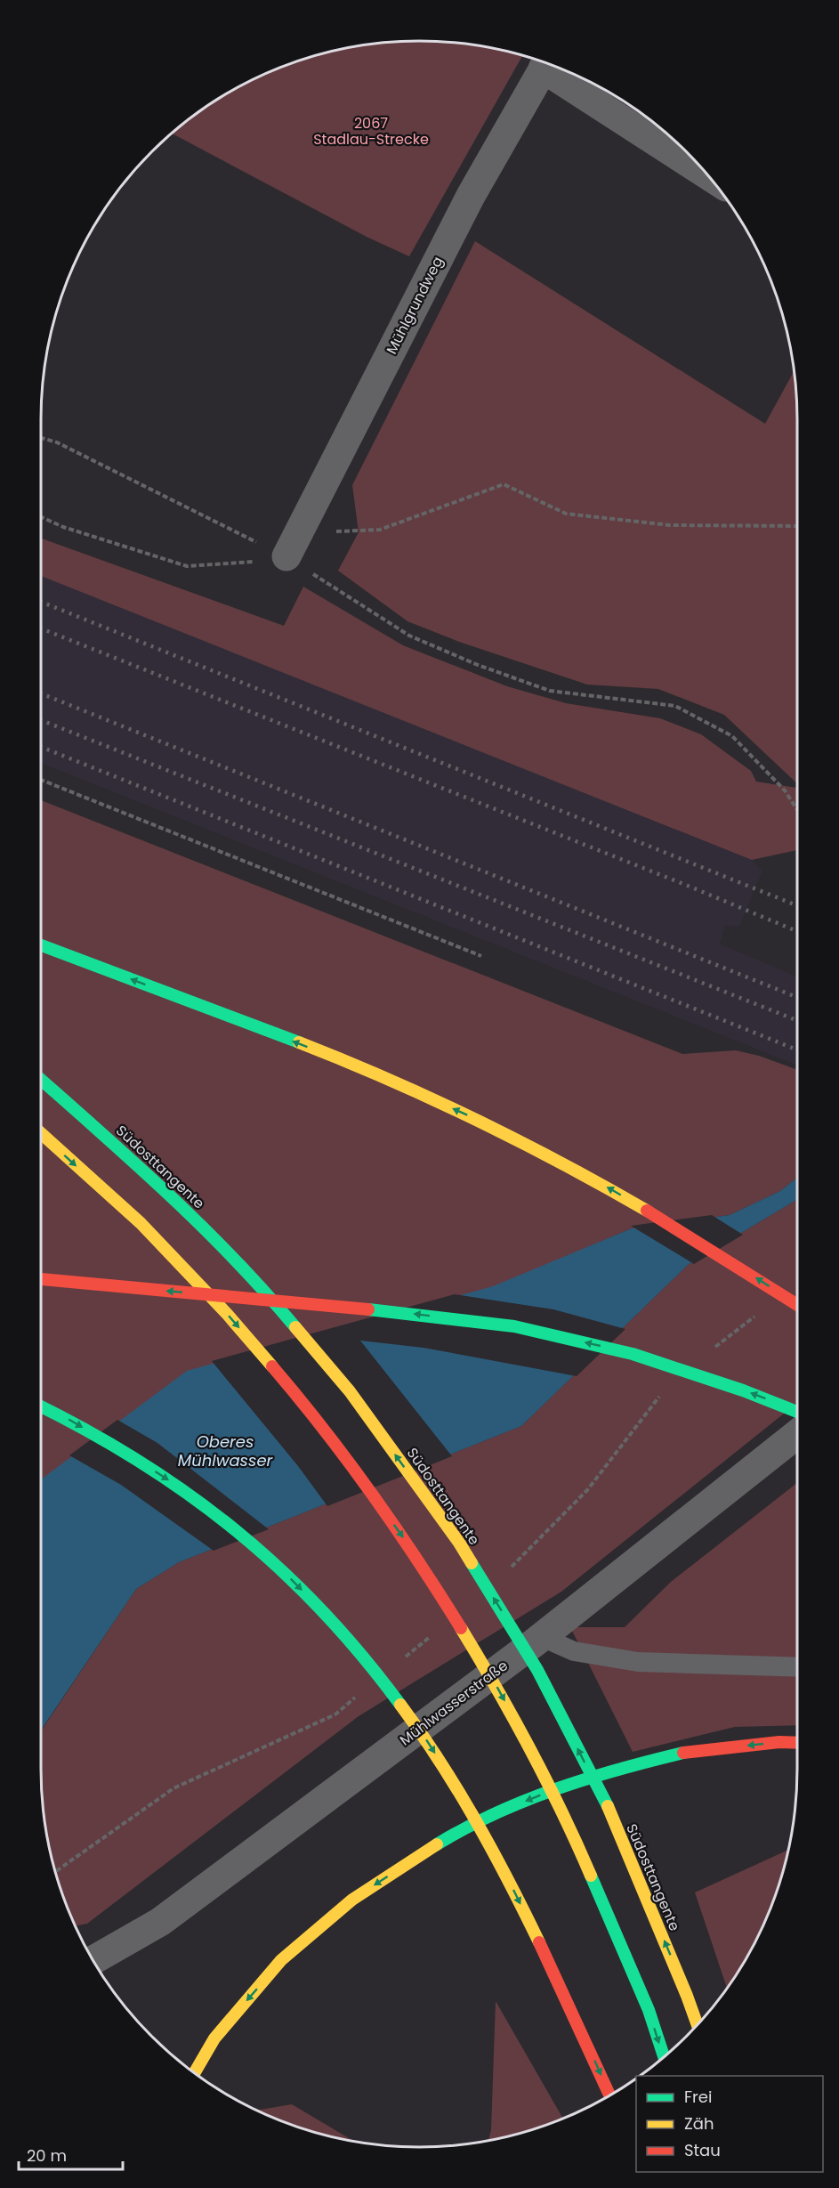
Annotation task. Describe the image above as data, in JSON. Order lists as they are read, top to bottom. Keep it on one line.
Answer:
{"streets":{"highway":["Südosttangente"],"street":["Mühlgrundweg","Mühlwasserstraße"]},"water":["Oberes Mühlwasser"],"parks":["2067 Stadlau-Strecke"],"legend":["Frei","Zäh","Stau"],"scale_bar":"20 m"}
